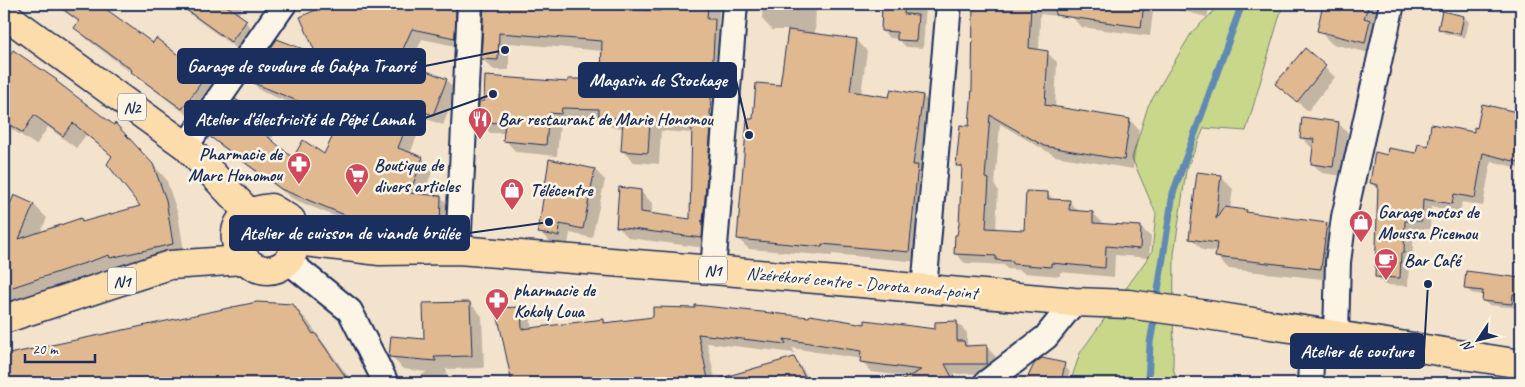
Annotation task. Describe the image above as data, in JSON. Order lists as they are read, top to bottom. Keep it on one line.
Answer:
{"streets":{"highway":["N2","N1","N'zérékoré centre - Dorota rond-point"]},"crossings":[["N2","N1"],["N2","N'zérékoré centre - Dorota rond-point"],["N1","N'zérékoré centre - Dorota rond-point"]],"places":{"other":["Garage de soudure de Gakpa Traoré","Atelier d'électricité de Pépé Lamah","Magasin de Stockage","Atelier de cuisson de viande brûlée","Atelier de couture"],"restaurant":["Bar restaurant de Marie Honomou"],"pharmacy":["Pharmacie de Marc Honomou","pharmacie de Kokoly Loua"],"supermarket":["Boutique de divers articles"],"shop":["Télécentre","Garage motos de Moussa Picemou"],"cafe":["Bar Café"]},"scale_bar":"20 m","north":"bottom left"}
